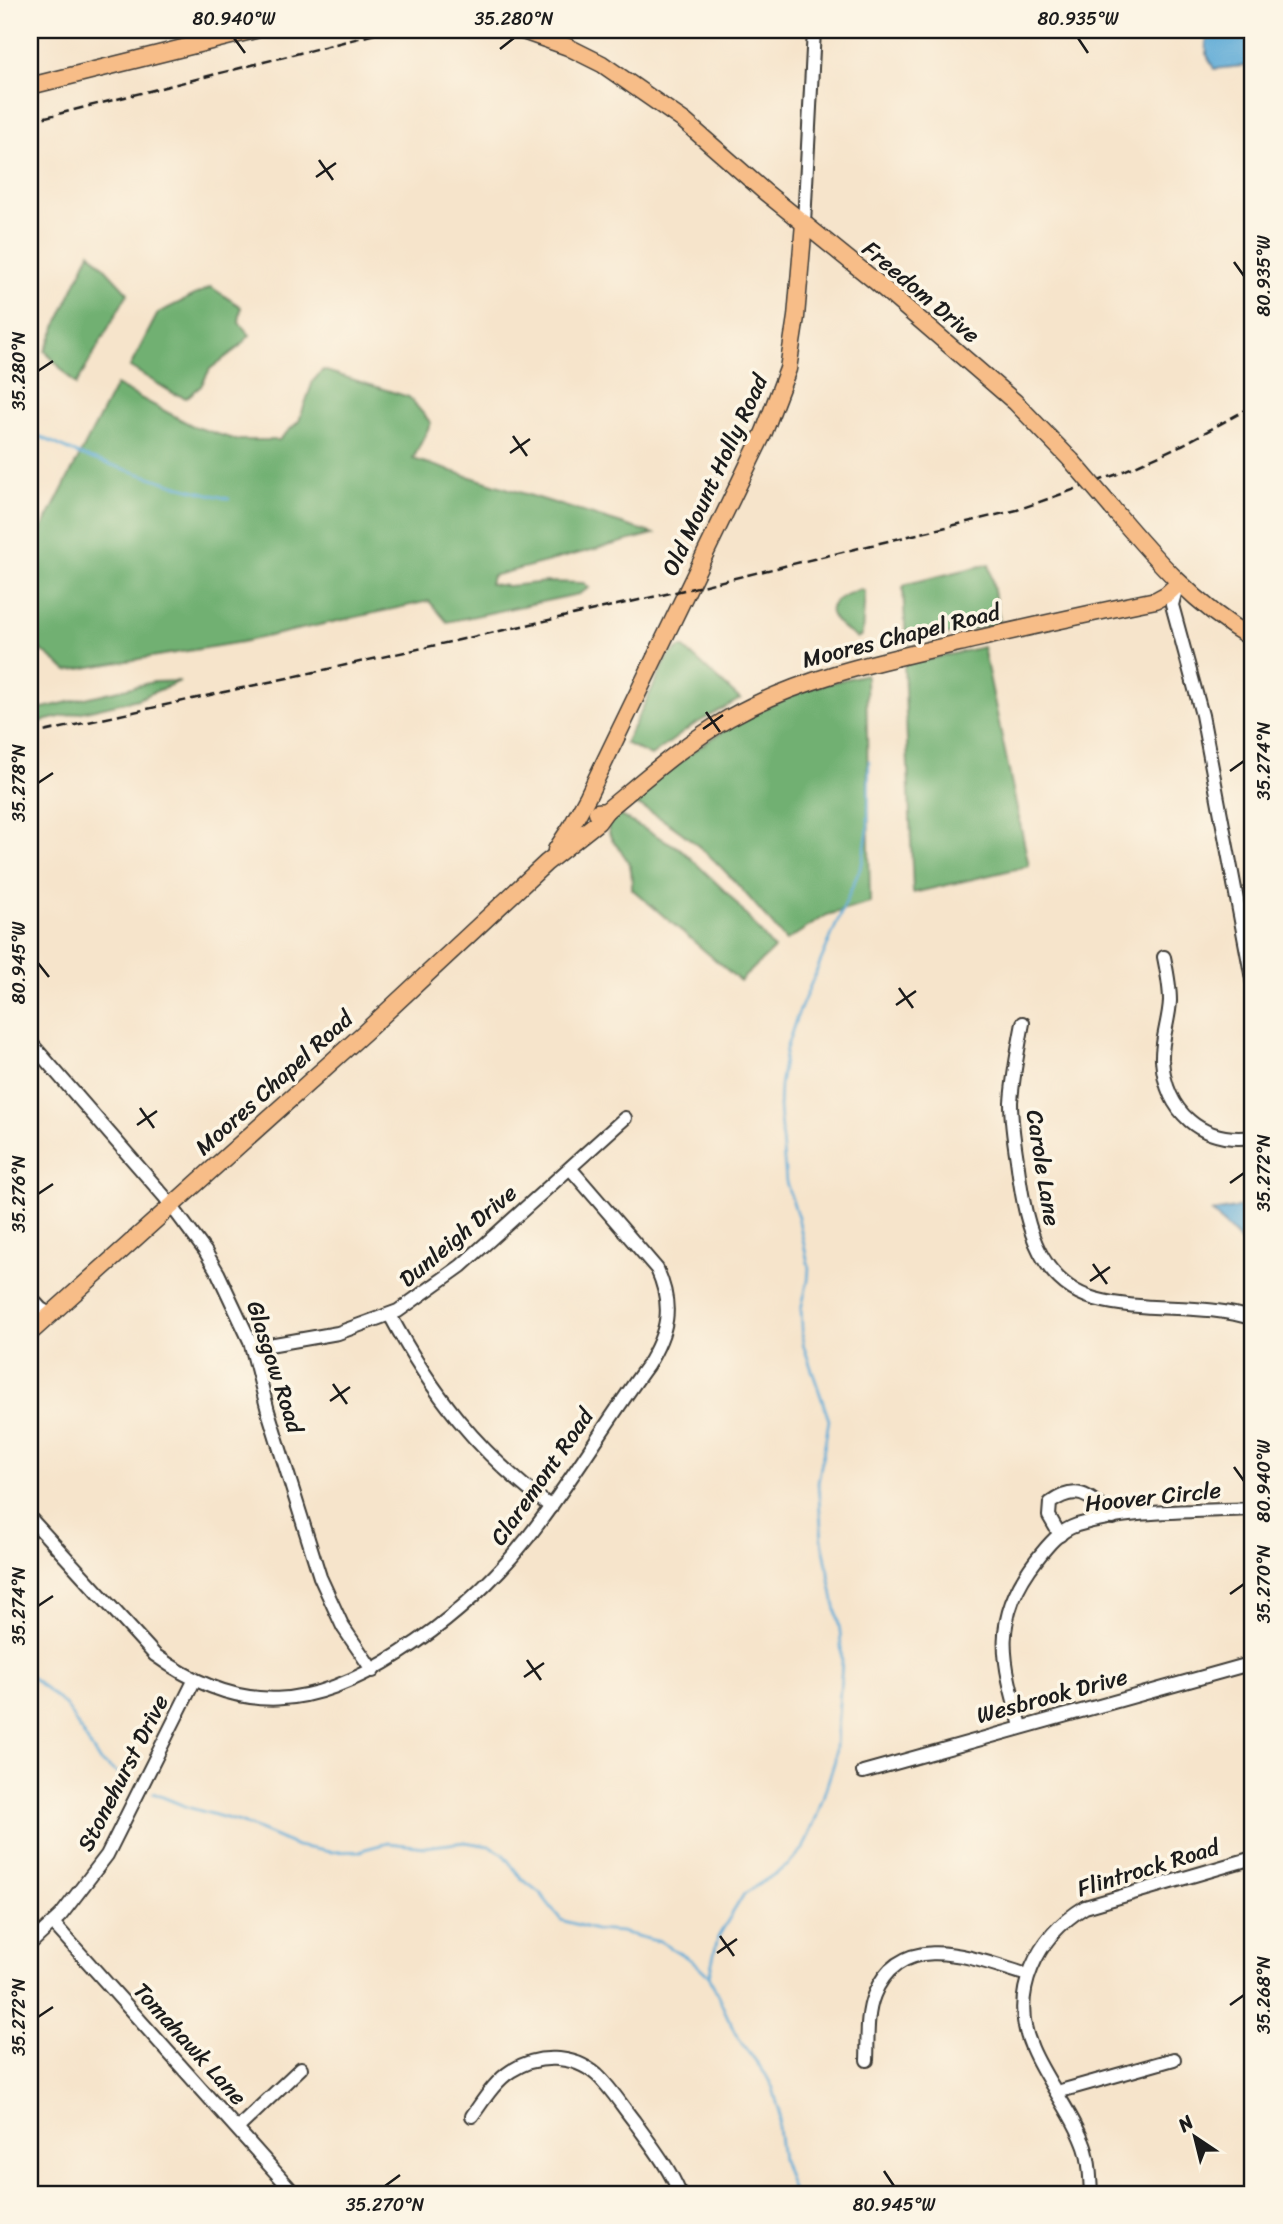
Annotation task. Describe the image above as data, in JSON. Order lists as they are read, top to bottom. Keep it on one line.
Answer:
{"streets":{"main road":["Freedom Drive","Old Mount Holly Road","Moores Chapel Road"],"street":["Carole Lane","Dunleigh Drive","Glasgow Road","Claremont Road","Hoover Circle","Wesbrook Drive","Stonehurst Drive","Flintrock Road","Tomahawk Lane"]},"crossings":[["Freedom Drive","Old Mount Holly Road"],["Freedom Drive","Moores Chapel Road"],["Old Mount Holly Road","Moores Chapel Road"],["Moores Chapel Road","Glasgow Road"],["Dunleigh Drive","Glasgow Road"],["Dunleigh Drive","Claremont Road"],["Glasgow Road","Claremont Road"],["Claremont Road","Stonehurst Drive"],["Hoover Circle","Wesbrook Drive"],["Stonehurst Drive","Tomahawk Lane"]],"north":"top left","coordinates":["80.940°W","35.280°N","80.935°W","35.274°N","35.278°N","80.945°W","35.272°N","35.276°N","35.270°N","35.268°N"]}
